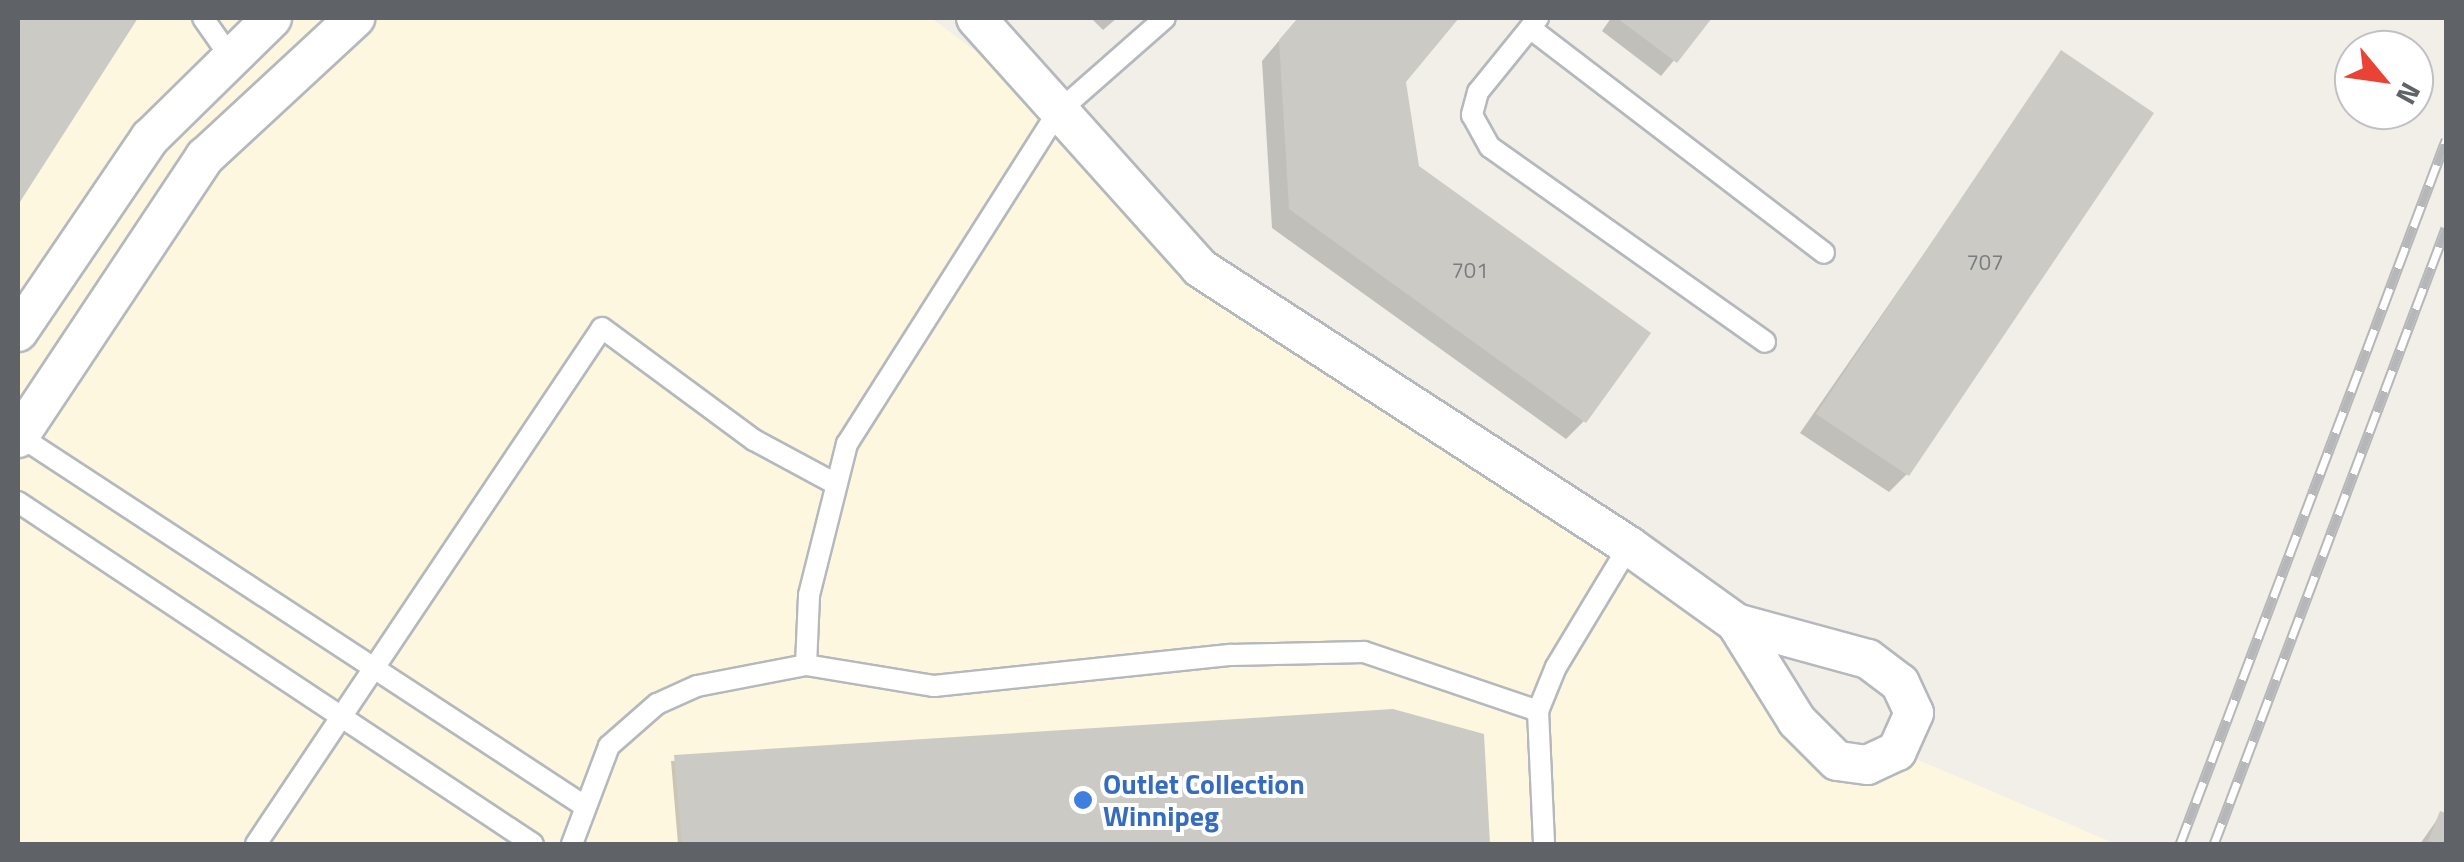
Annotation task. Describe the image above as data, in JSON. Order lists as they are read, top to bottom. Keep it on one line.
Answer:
{"places":["Outlet Collection Winnipeg"],"house_numbers":["707","701"],"north":"bottom right"}
